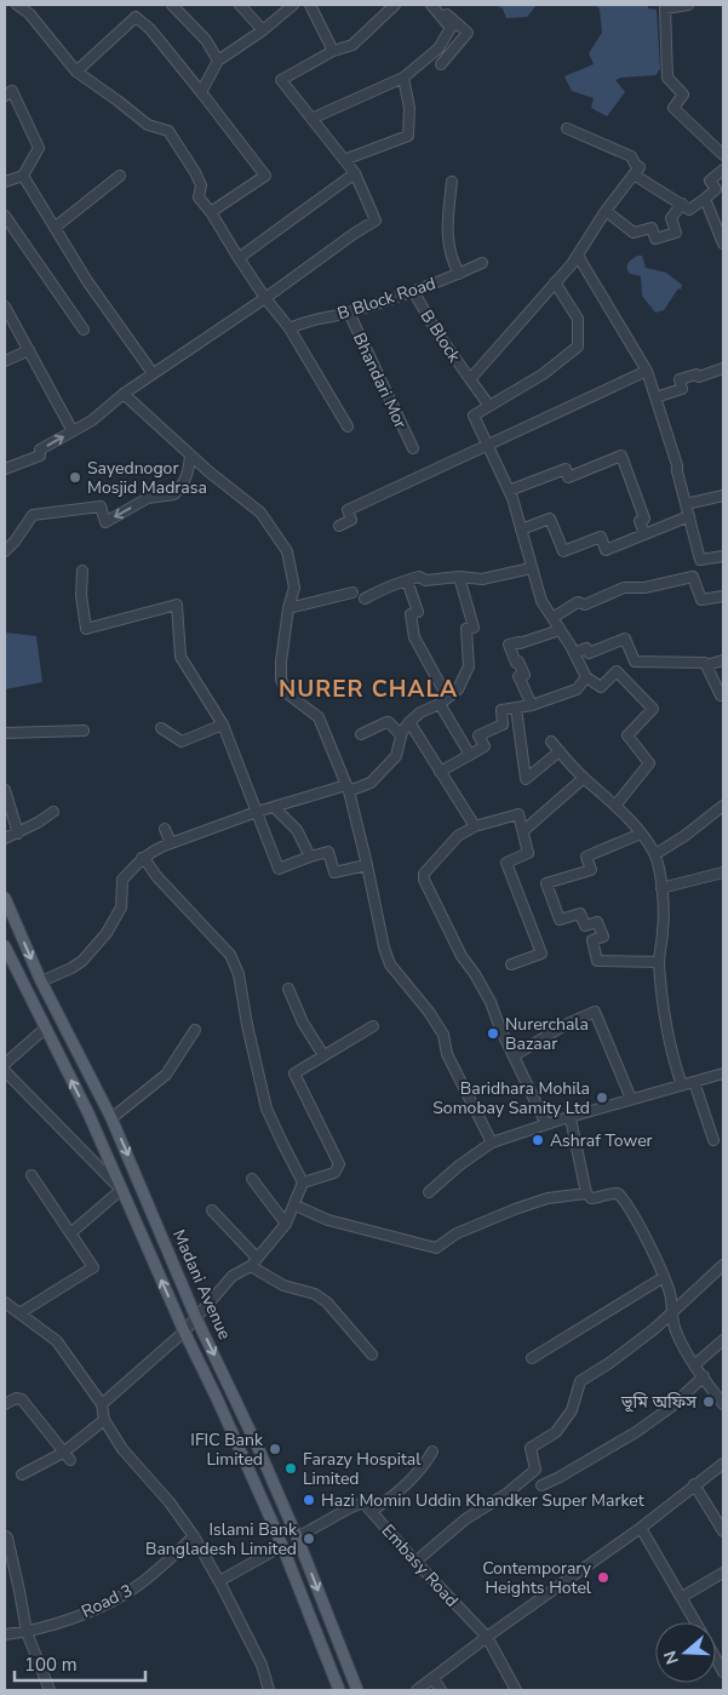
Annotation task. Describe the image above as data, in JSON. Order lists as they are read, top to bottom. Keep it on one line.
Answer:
{"streets":{"main road":["Madani Avenue"],"street":["B Block Road","B Block","Bhandari Mor","Embasy Road","Road 3"]},"crossings":[["B Block Road","B Block"],["B Block Road","Bhandari Mor"],["Madani Avenue","Embasy Road"]],"districts":["NURER CHALA"],"places":["Sayednogor Mosjid Madrasa","Nurerchala Bazaar","Baridhara Mohila Somobay Samity Ltd","Ashraf Tower","ভূমি অফিস","IFIC Bank Limited","Farazy Hospital Limited","Hazi Momin Uddin Khandker Super Market","Islami Bank Bangladesh Limited","Contemporary Heights Hotel"],"scale_bar":"100 m","north":"left"}
